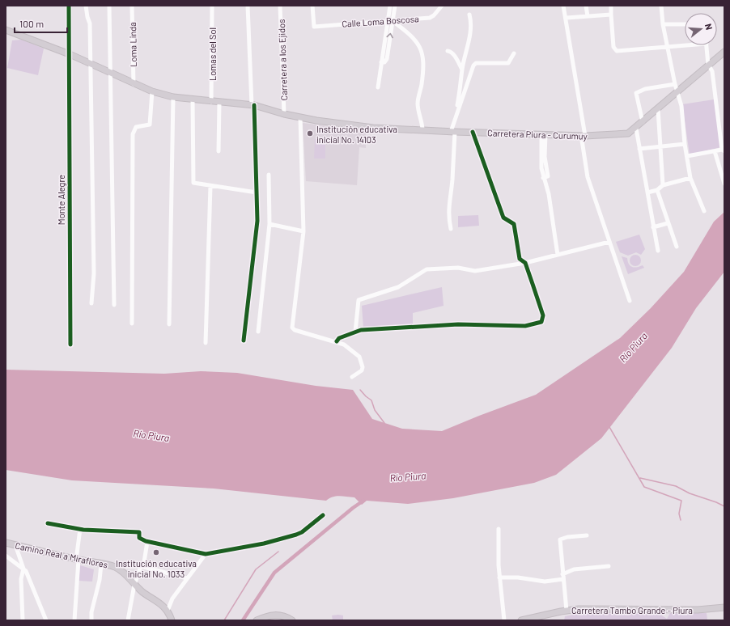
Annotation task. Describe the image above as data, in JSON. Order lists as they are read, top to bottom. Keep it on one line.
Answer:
{"streets":{"main road":["Carretera Piura - Curumuy","Camino Real a Miraflores","Carretera Tambo Grande - Piura"],"street":["Calle Loma Boscosa","Loma Linda","Lomas del Sol","Carretera a los Ejidos","Monte Alegre"]},"crossings":[["Loma Linda","Carretera Piura - Curumuy"],["Lomas del Sol","Carretera Piura - Curumuy"],["Carretera a los Ejidos","Carretera Piura - Curumuy"],["Carretera Piura - Curumuy","Monte Alegre"]],"water":["Río Piura"],"places":["Institución educativa inicial No. 14103","Institución educativa inicial No. 1033"],"scale_bar":"100 m","north":"right"}
